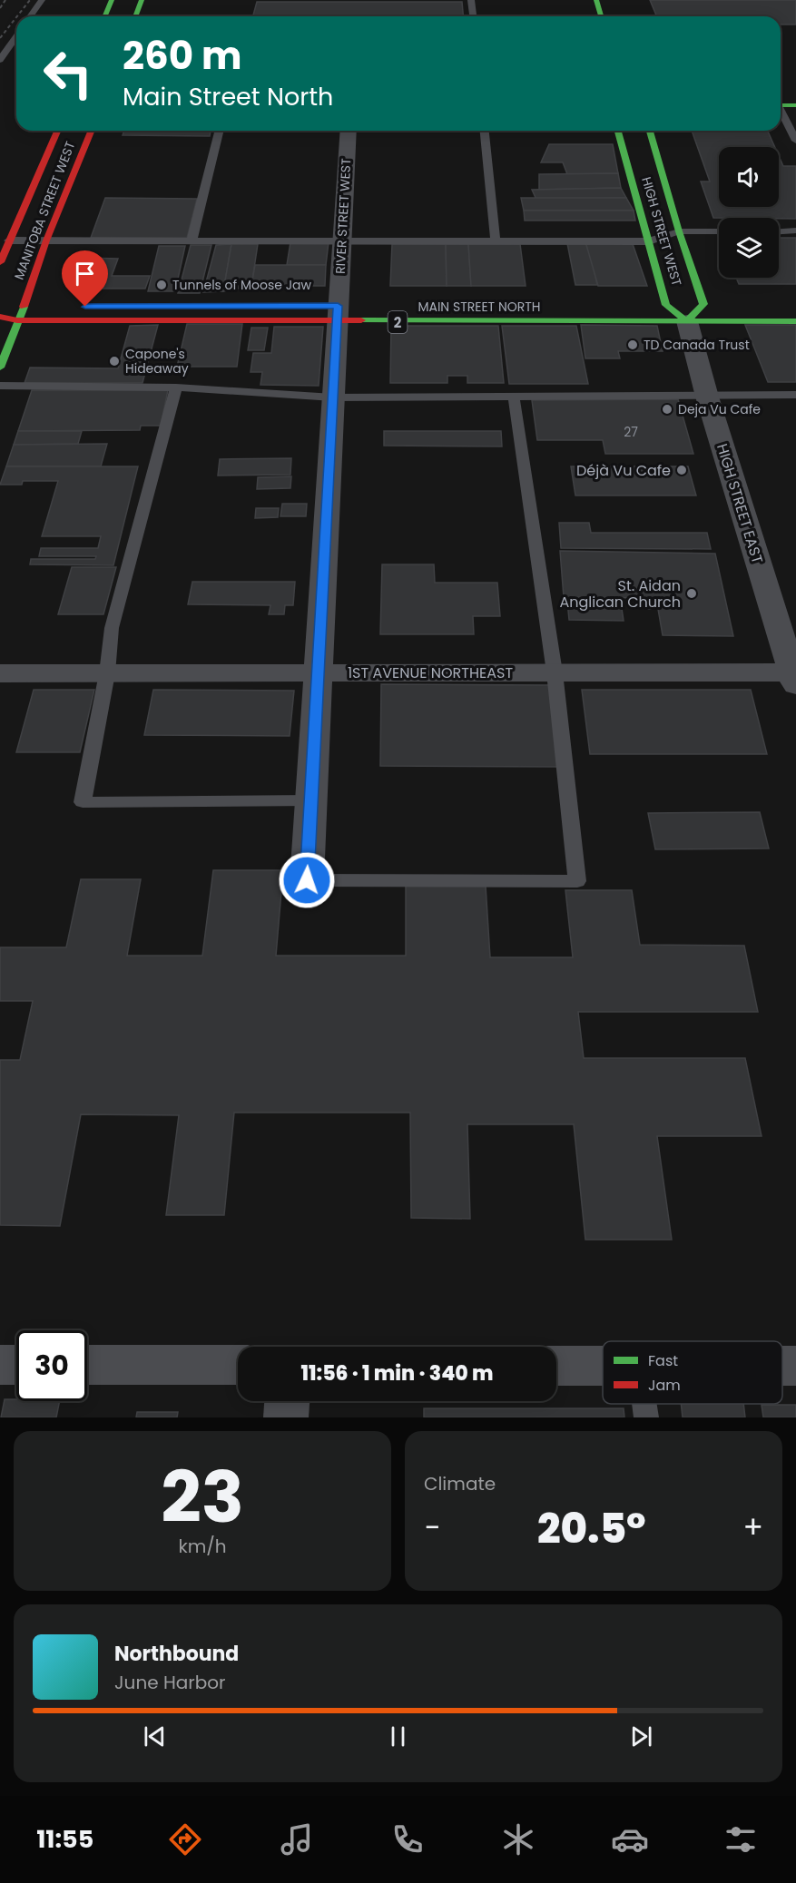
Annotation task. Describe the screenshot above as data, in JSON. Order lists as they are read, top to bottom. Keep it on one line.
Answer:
{"streets":{"main road":["MANITOBA STREET WEST","HIGH STREET WEST","MAIN STREET NORTH","2"],"street":["RIVER STREET WEST","HIGH STREET EAST","1ST AVENUE NORTHEAST"]},"crossings":[["MANITOBA STREET WEST","MAIN STREET NORTH"],["RIVER STREET WEST","MAIN STREET NORTH"],["RIVER STREET WEST","1ST AVENUE NORTHEAST"],["HIGH STREET WEST","MAIN STREET NORTH"],["HIGH STREET WEST","HIGH STREET EAST"],["MAIN STREET NORTH","HIGH STREET EAST"],["HIGH STREET EAST","1ST AVENUE NORTHEAST"]],"places":["Tunnels of Moose Jaw","TD Canada Trust","Capone's Hideaway","Deja Vu Cafe","Déjà Vu Cafe","St. Aidan Anglican Church"],"house_numbers":["27"],"legend":["Fast","Jam"],"page":{"turn":["260 m","Main Street North"],"limit":"30","trip":"11:56 · 1 min · 340 m","tile":[["23","km/h"],"Climate"],"heat":["−","20.5°","+"],"song":["Northbound","June Harbor"],"tabs":"11:55"}}
